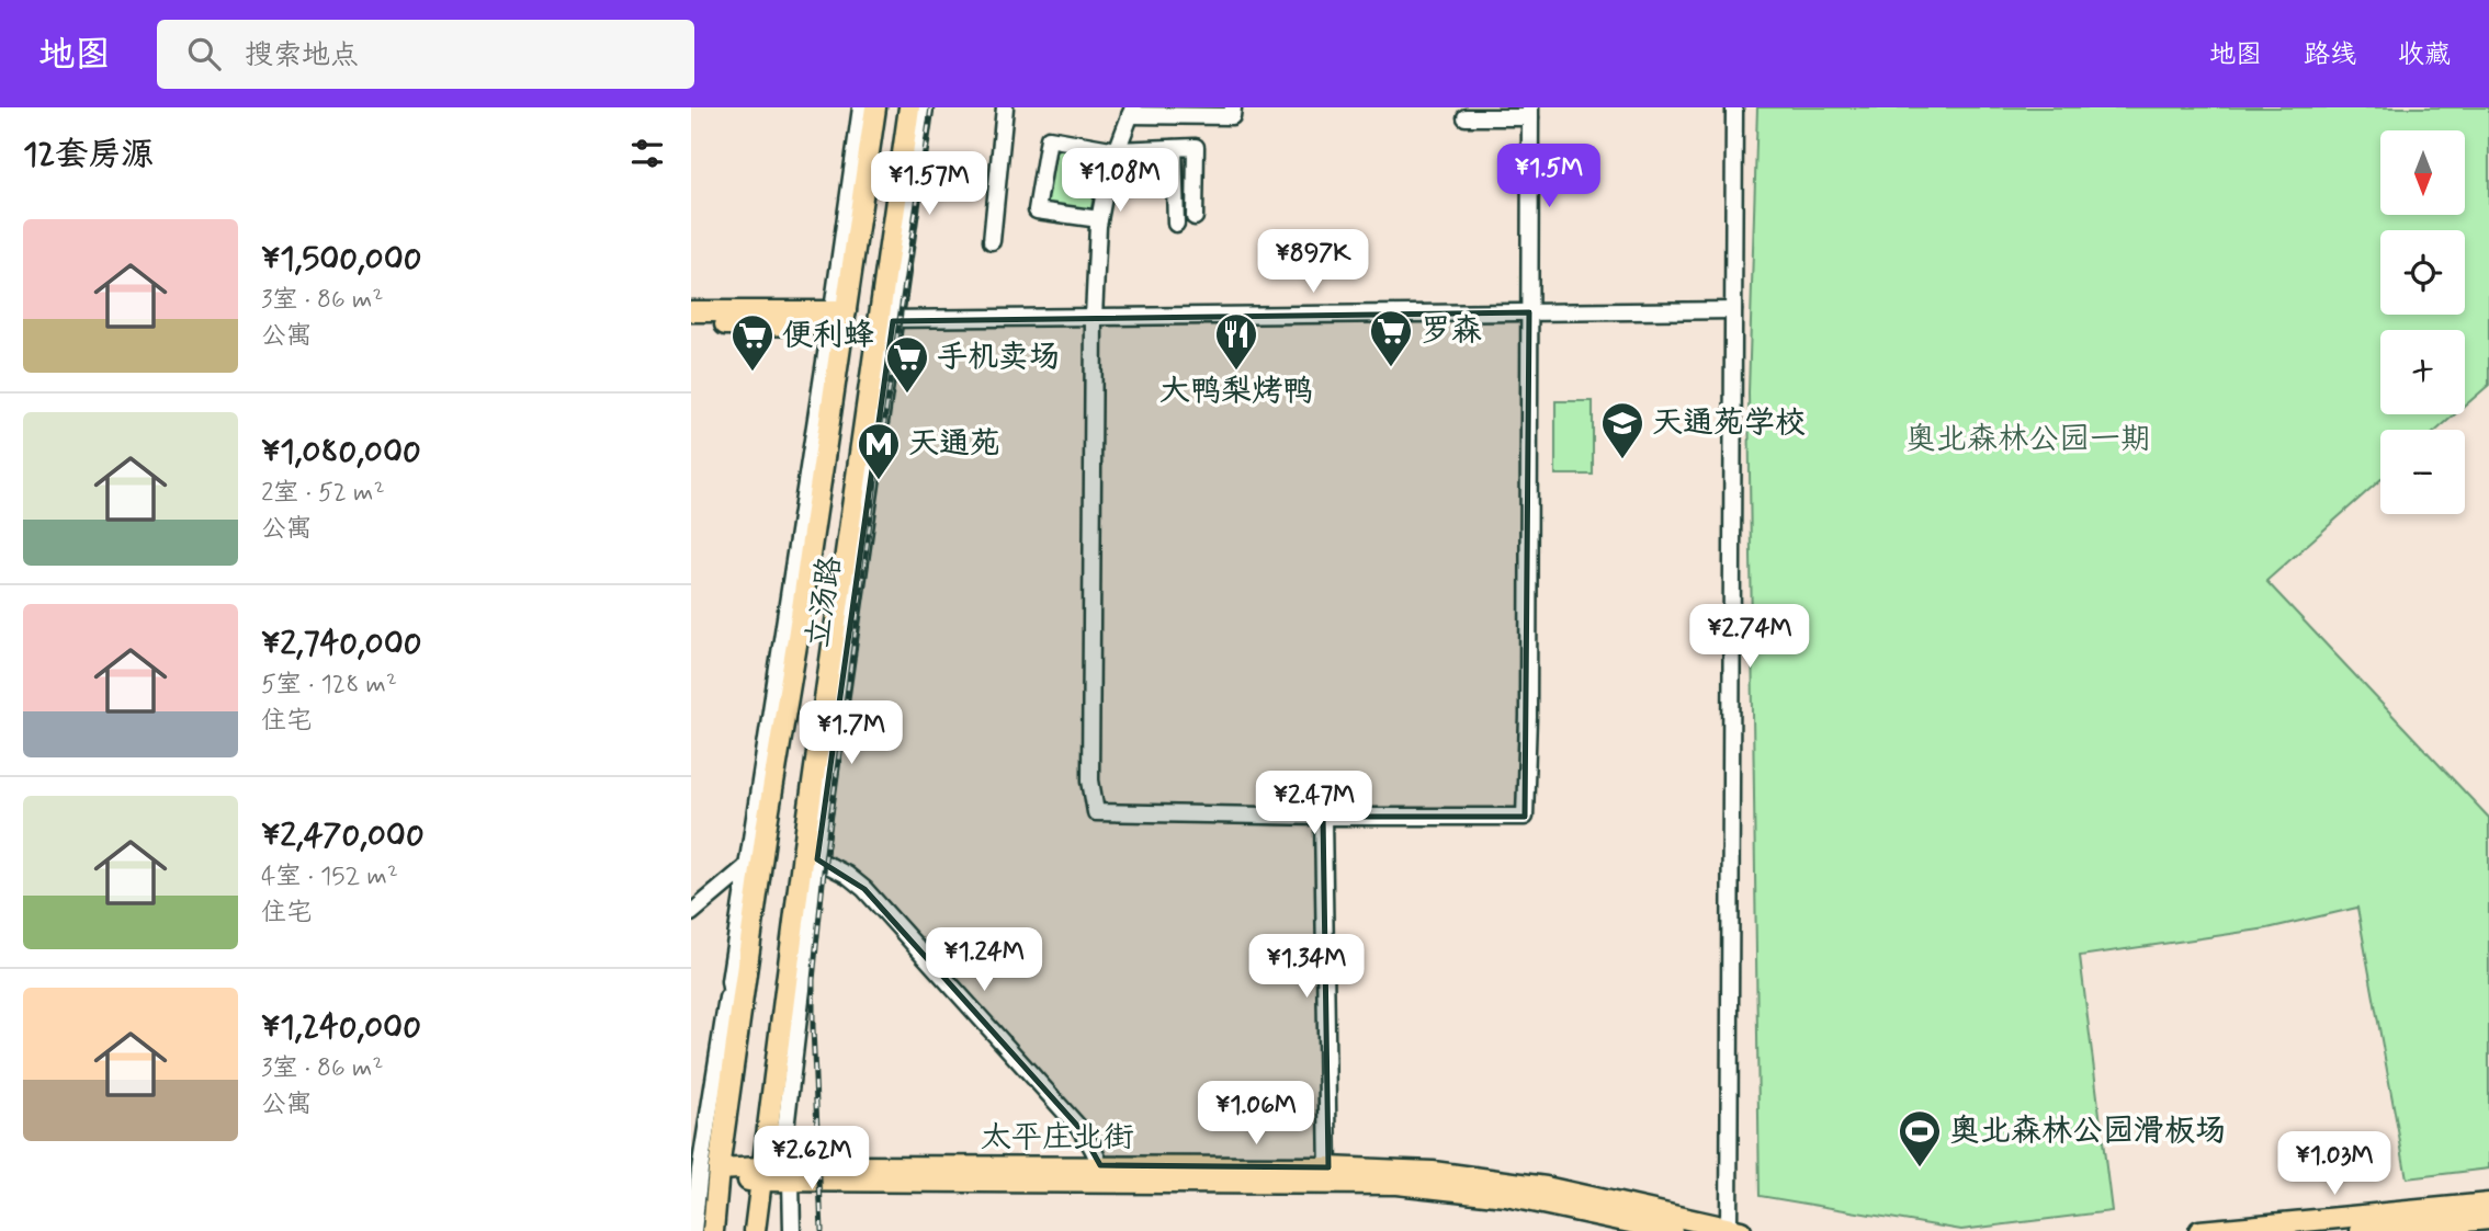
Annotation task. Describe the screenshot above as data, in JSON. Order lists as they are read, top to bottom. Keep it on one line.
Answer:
{"streets":{"main road":["立汤路","太平庄北街"]},"crossings":[["立汤路","太平庄北街"]],"parks":["奥北森林公园一期"],"places":{"supermarket":["罗森","便利蜂","手机卖场"],"restaurant":["大鸭梨烤鸭"],"school or university":["天通苑学校"],"metro station":["天通苑"],"sports":["奥北森林公园滑板场"]},"north":"bottom","page":{"header":"地图","search":"搜索地点","nav":["地图","路线","收藏"],"heading":"12套房源","map_buttons":["+","−"],"price":["¥1.5M","¥1.08M","¥1.57M","¥897K","¥2.74M","¥1.7M","¥2.47M","¥1.24M","¥1.34M","¥1.06M","¥2.62M","¥1.03M"],"list":[{"name":"¥1,500,000","note":"3室 · 86 m² · 公寓"},{"name":"¥1,080,000","note":"2室 · 52 m² · 公寓"},{"name":"¥2,740,000","note":"5室 · 128 m² · 住宅"},{"name":"¥2,470,000","note":"4室 · 152 m² · 住宅"},{"name":"¥1,240,000","note":"3室 · 86 m² · 公寓"}]}}
